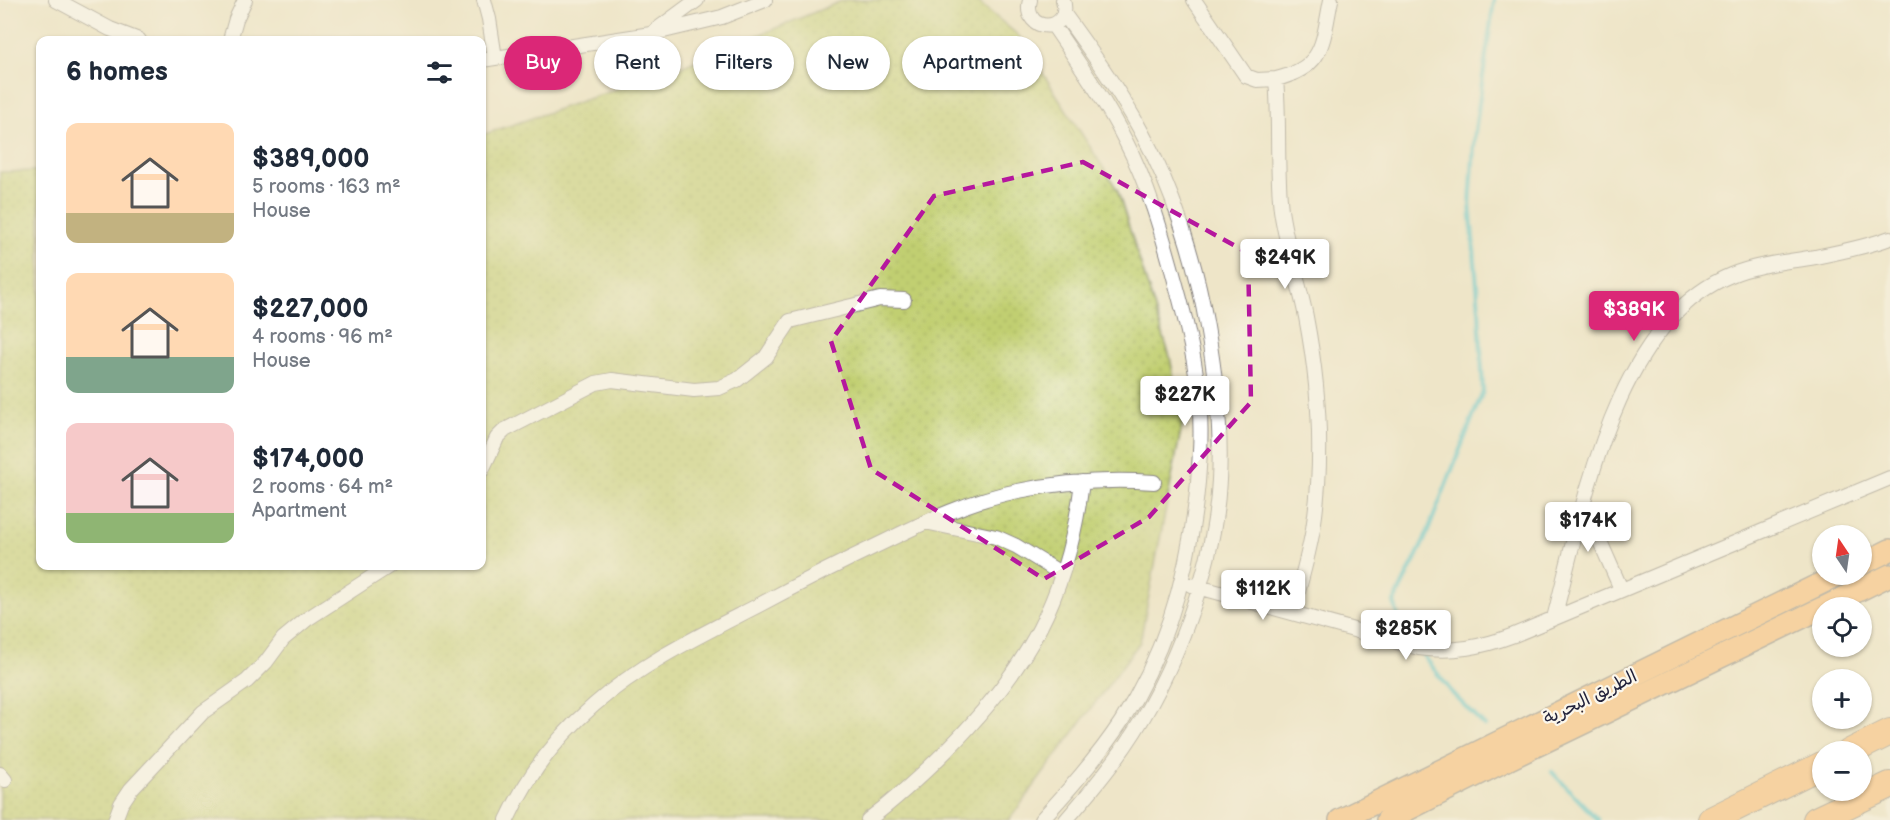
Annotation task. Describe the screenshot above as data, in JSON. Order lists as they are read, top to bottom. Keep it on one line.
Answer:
{"streets":{"main road":["الطريق البحرية"]},"north":"top","page":{"chip":["Buy","Rent","Filters","New","Apartment"],"heading":"6 homes","list":[{"name":"$389,000","note":"5 rooms · 163 m² · House"},{"name":"$227,000","note":"4 rooms · 96 m² · House"},{"name":"$174,000","note":"2 rooms · 64 m² · Apartment"}],"price":["$249K","$389K","$227K","$174K","$112K","$285K"],"map_buttons":["+","−"]}}
